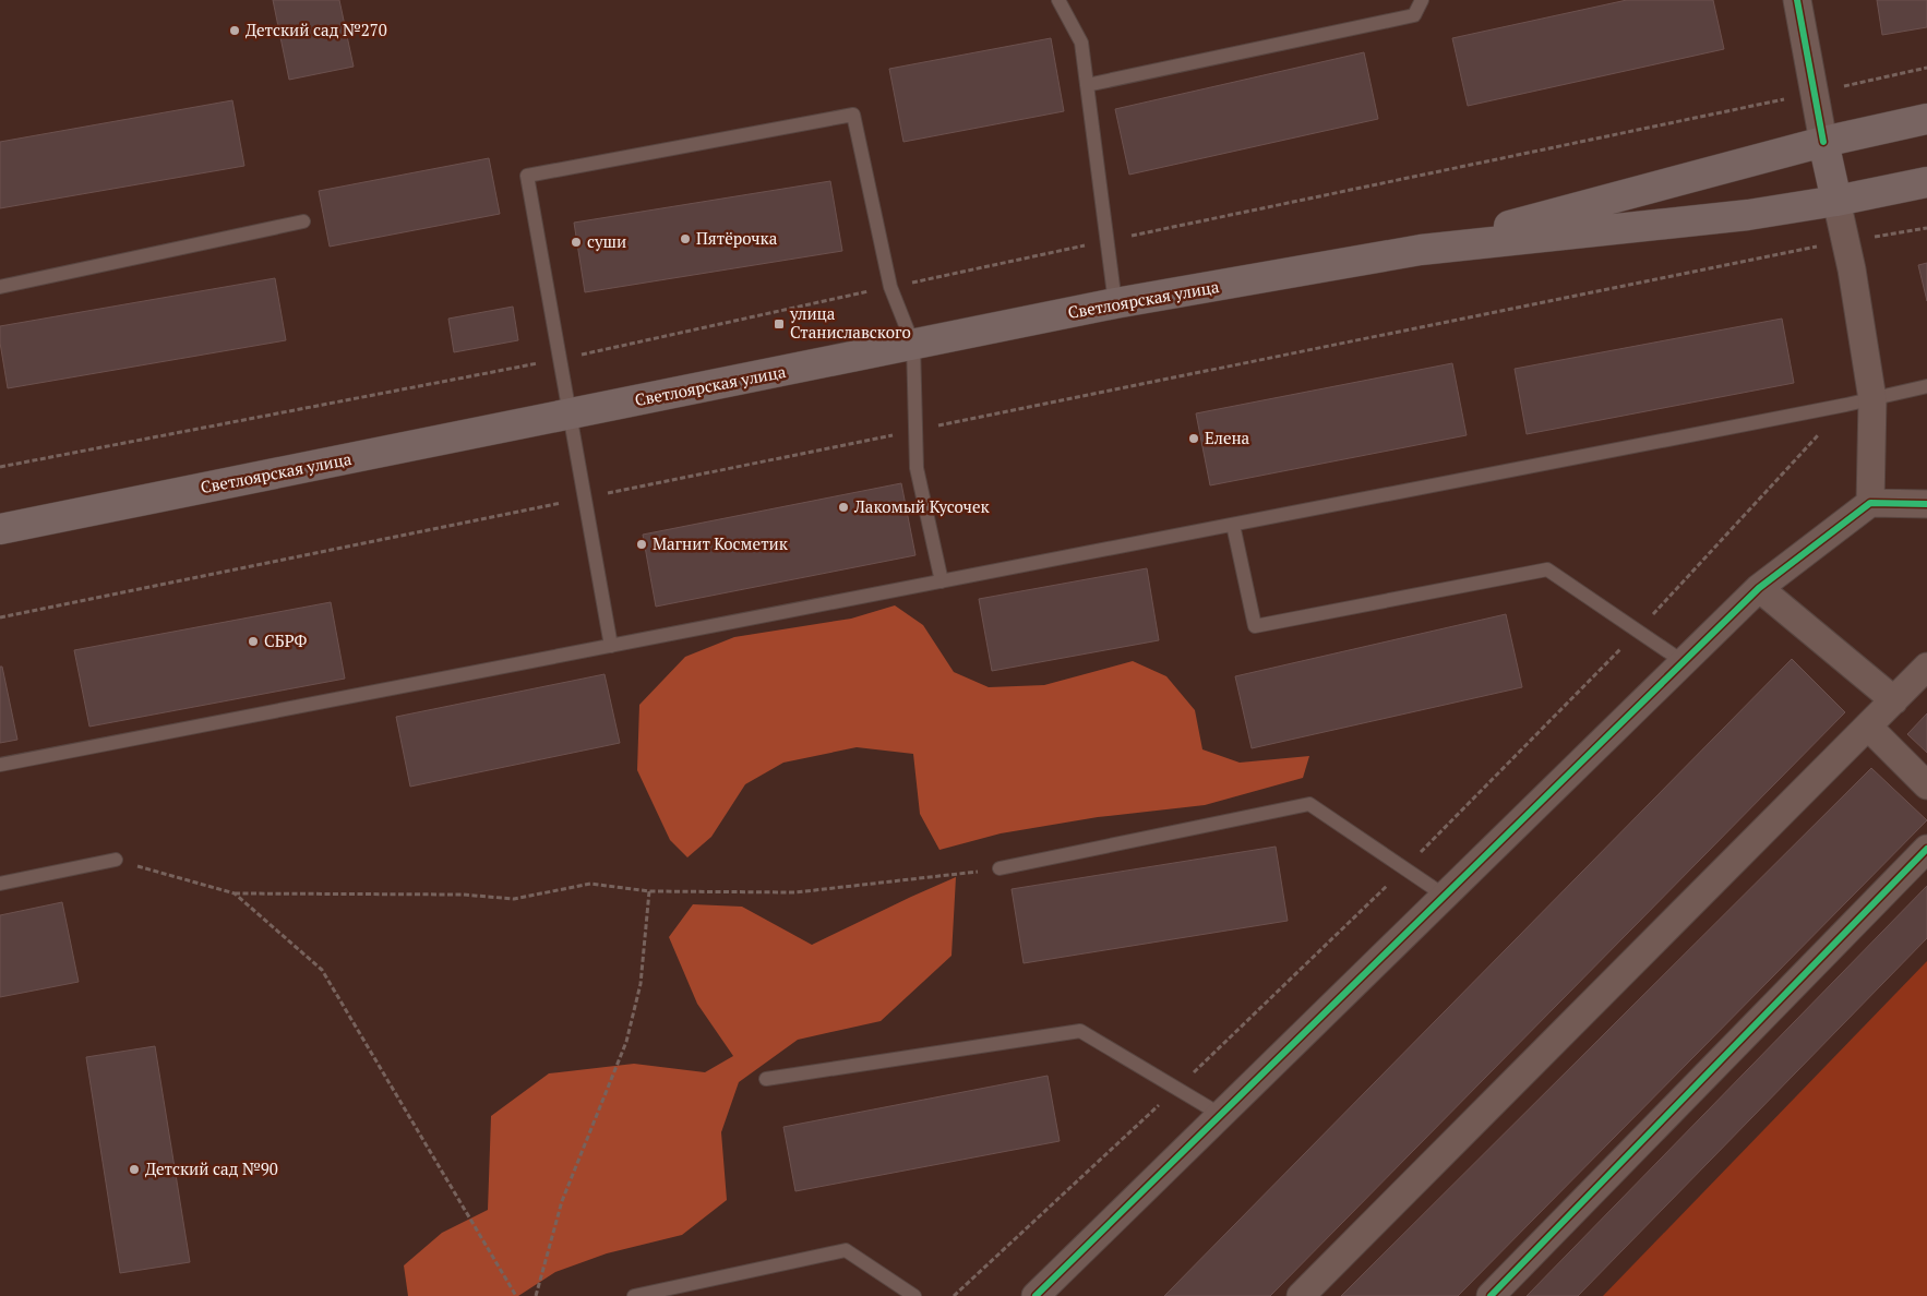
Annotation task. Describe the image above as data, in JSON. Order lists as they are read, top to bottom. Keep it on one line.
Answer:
{"streets":{"main road":["Светлоярская улица"]},"places":{"other":["Детский сад №270","Пятёрочка","суши","Елена","Лакомый Кусочек","Магнит Косметик","СБРФ","Детский сад №90"],"transit":["улица Станиславского"]}}
